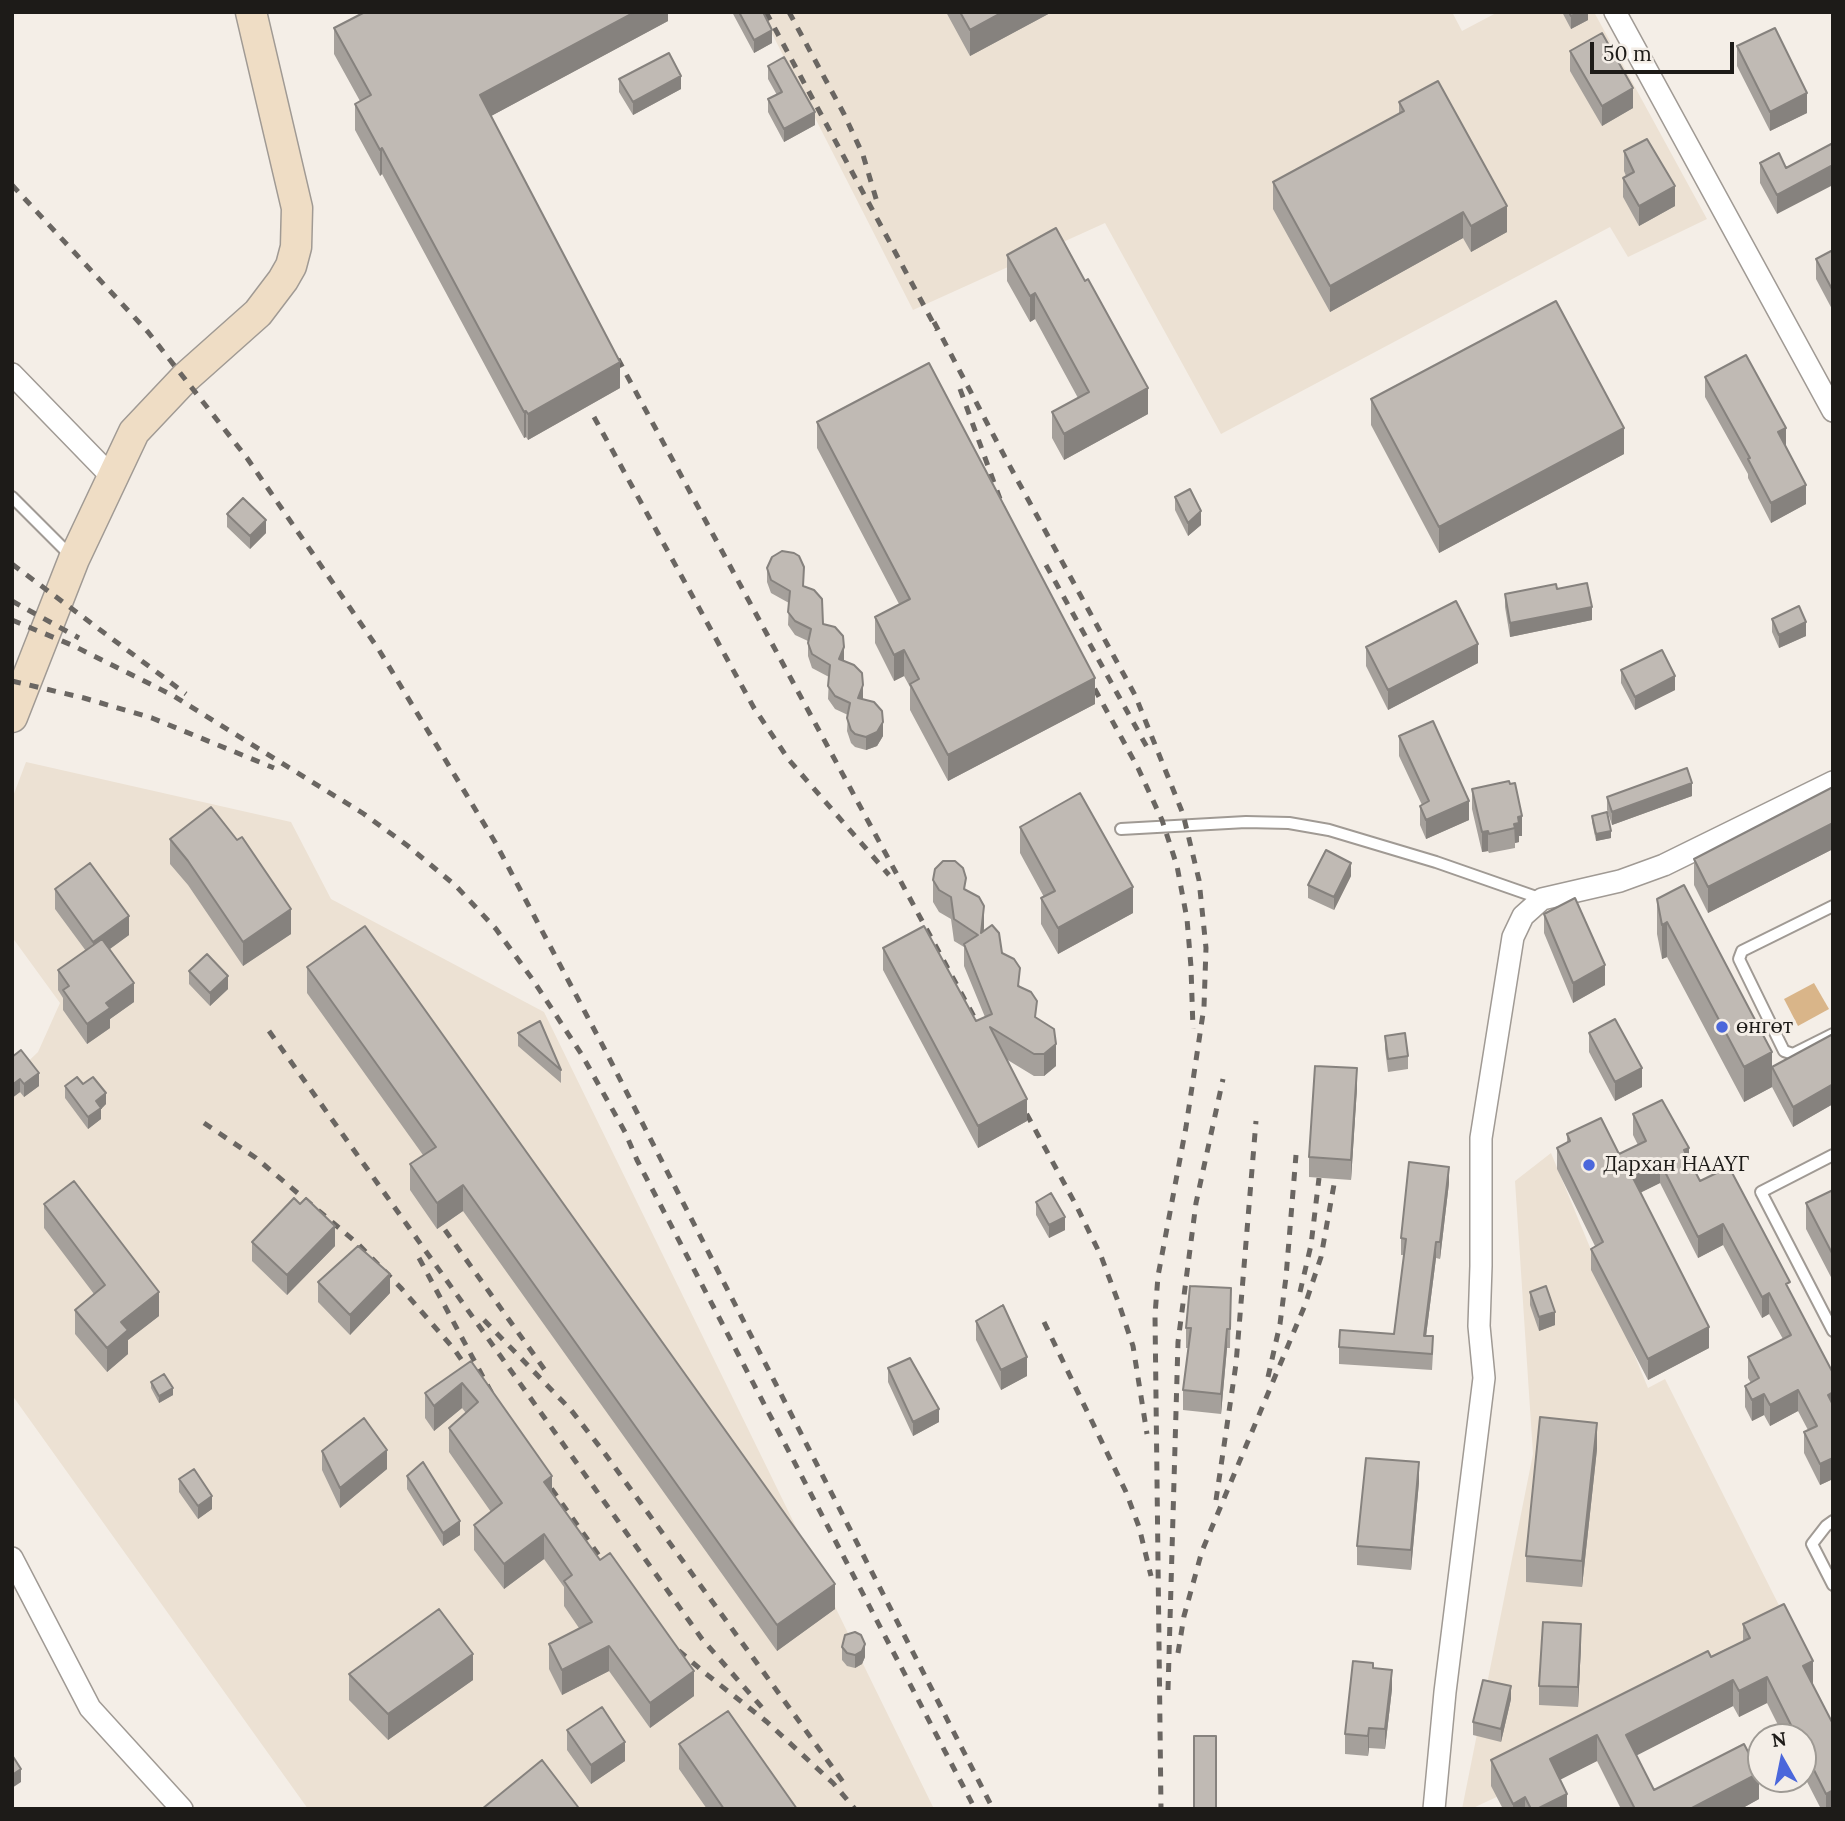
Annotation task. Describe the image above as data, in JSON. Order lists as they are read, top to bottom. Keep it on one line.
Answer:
{"places":["өнгөт","Дархан НААҮГ"],"scale_bar":"50 m","north":"top"}
